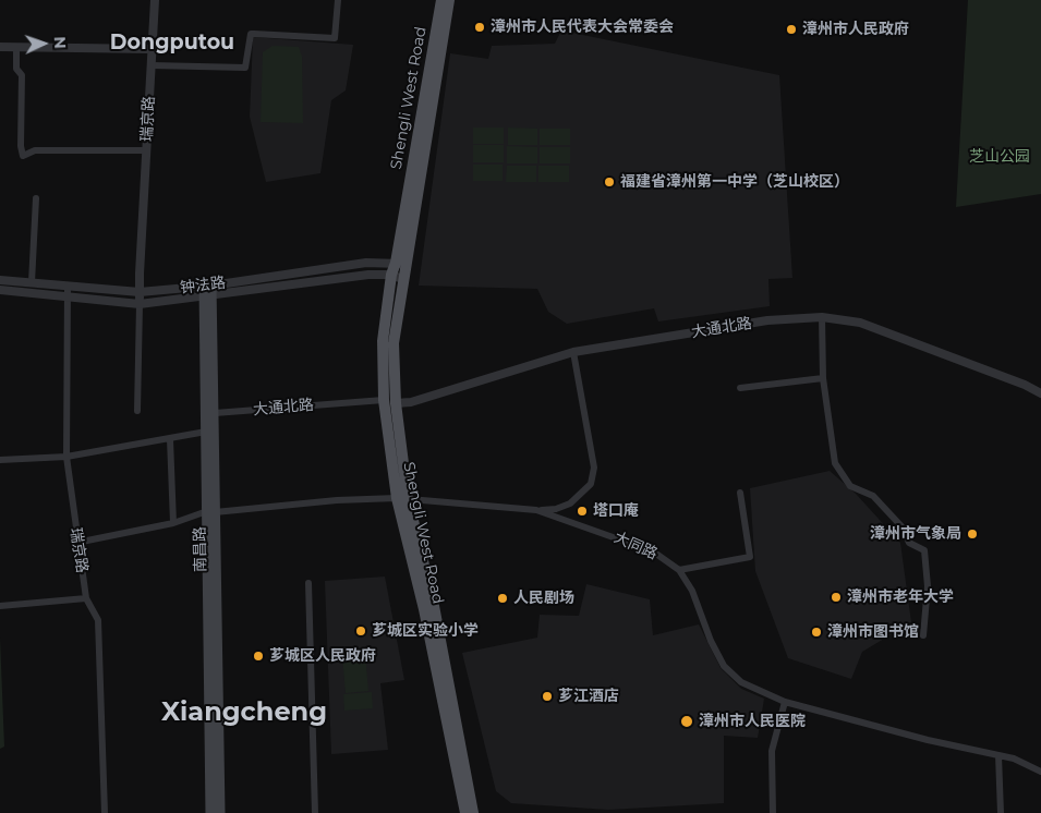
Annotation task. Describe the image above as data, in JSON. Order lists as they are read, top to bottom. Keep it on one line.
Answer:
{"streets":{"main road":["Shengli West Road","南昌路"],"street":["瑞京路","钟法路","大通北路","大同路"]},"crossings":[["Shengli West Road","钟法路"],["Shengli West Road","大通北路"],["Shengli West Road","大同路"],["瑞京路","钟法路"],["瑞京路","大同路"],["钟法路","南昌路"],["大通北路","南昌路"],["大同路","南昌路"]],"districts":["Dongputou","Xiangcheng"],"parks":["芝山公园"],"places":["漳州市人民代表大会常委会","漳州市人民政府","福建省漳州第一中学（芝山校区）","塔口庵","漳州市气象局","漳州市老年大学","人民剧场","芗城区实验小学","漳州市图书馆","芗城区人民政府","芗江酒店","漳州市人民医院"],"north":"right"}
